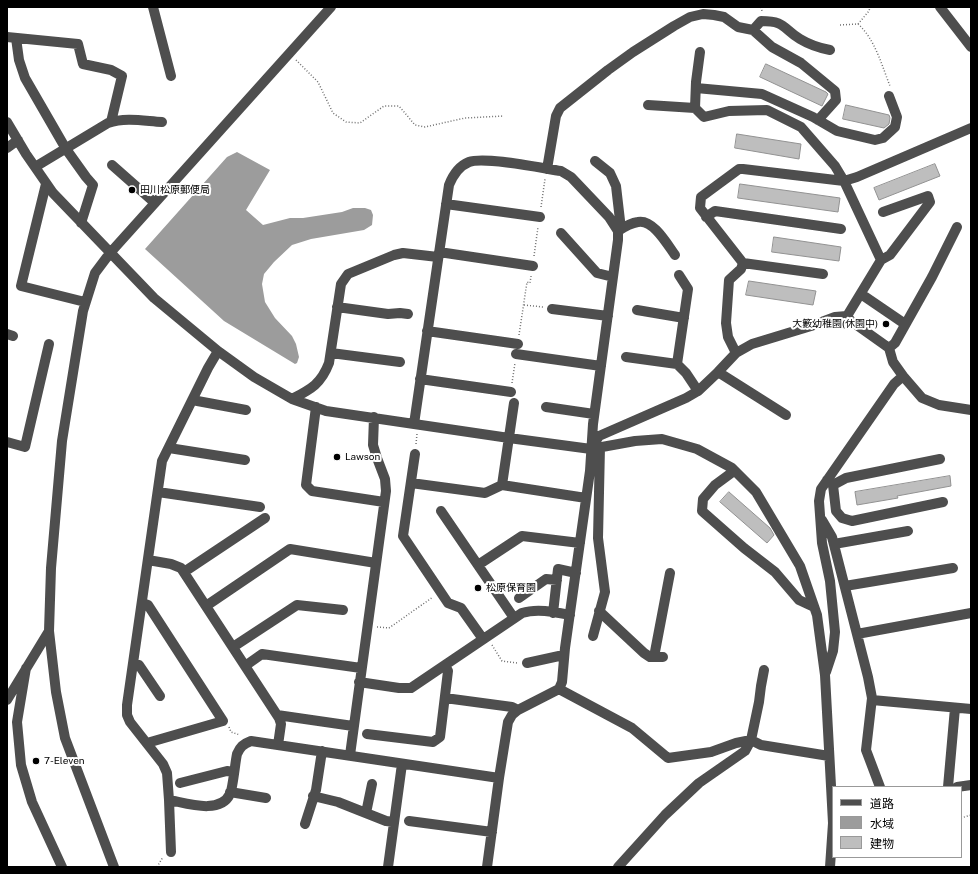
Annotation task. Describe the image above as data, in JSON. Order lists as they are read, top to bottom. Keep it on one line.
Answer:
{"places":["田川松原郵便局","大籔幼稚園(休園中)","Lawson","松原保育園","7-Eleven"],"legend":["道路","水域","建物"]}
